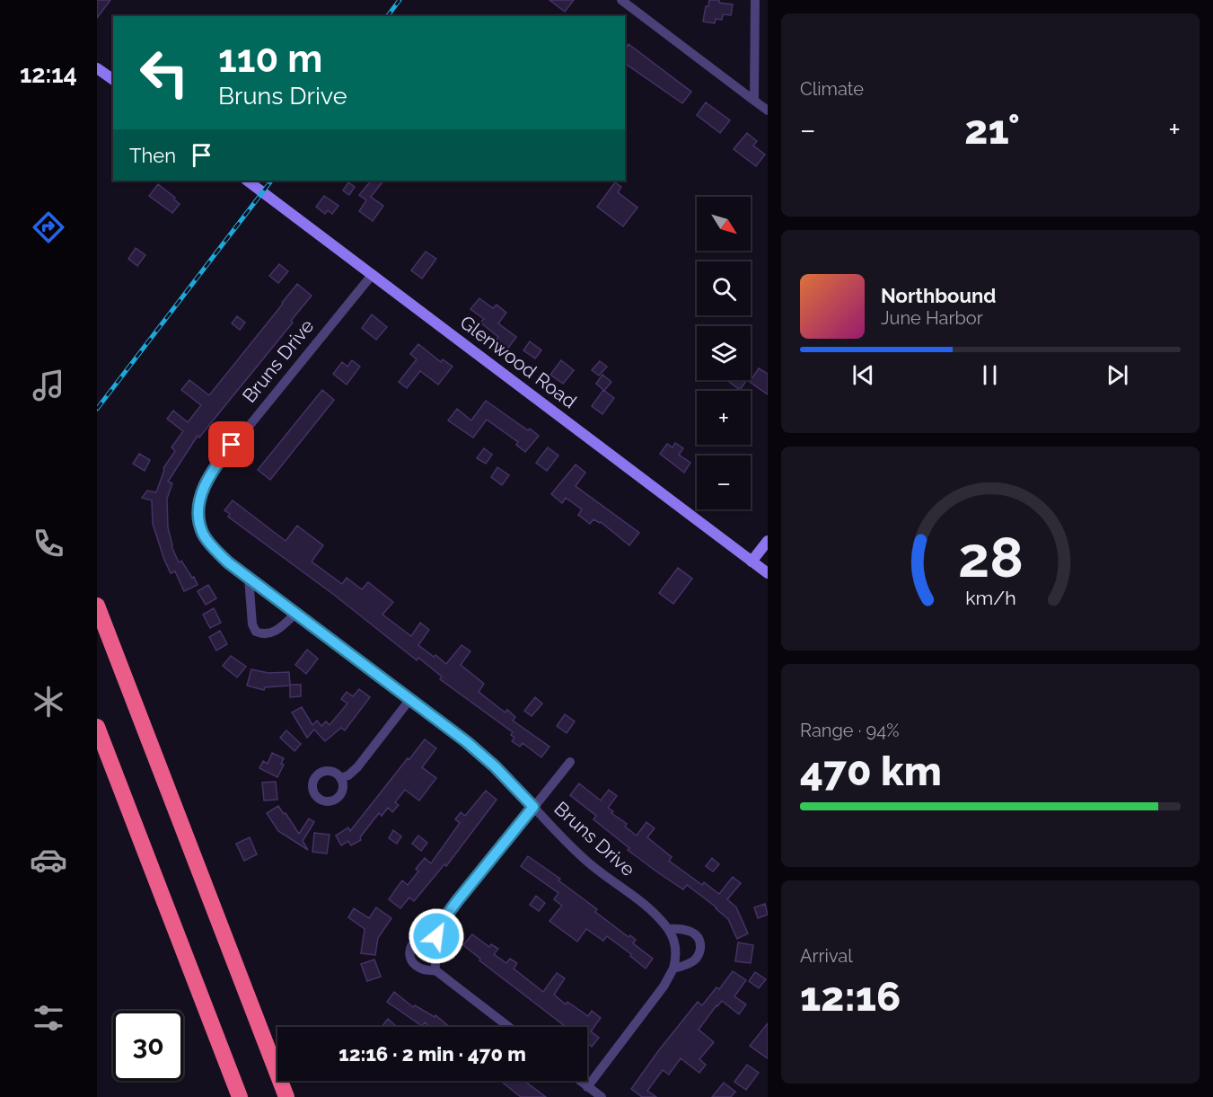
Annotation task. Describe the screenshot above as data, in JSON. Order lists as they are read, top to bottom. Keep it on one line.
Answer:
{"streets":{"street":["Bruns Drive","Glenwood Road"]},"crossings":[["Bruns Drive","Glenwood Road"]],"north":"bottom right","page":{"tabs":"12:14","tile":["Climate",["Range · 94%","470 km"],["Arrival","12:16"]],"turn":["110 m","Bruns Drive"],"heat":["−","21°","+"],"then":"Then","map_buttons":["+","−"],"song":["Northbound","June Harbor"],"limit":"30","trip":"12:16 · 2 min · 470 m","gauge":["28","km/h"]}}
